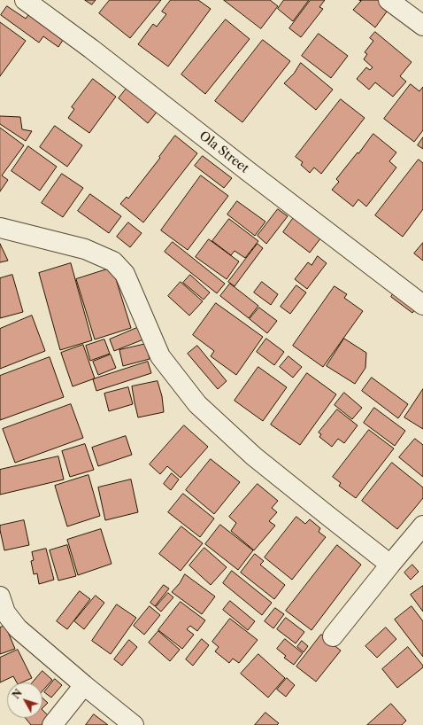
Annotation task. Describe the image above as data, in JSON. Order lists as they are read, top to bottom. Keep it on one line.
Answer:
{"streets":{"street":["Ola Street"]},"north":"top left"}
